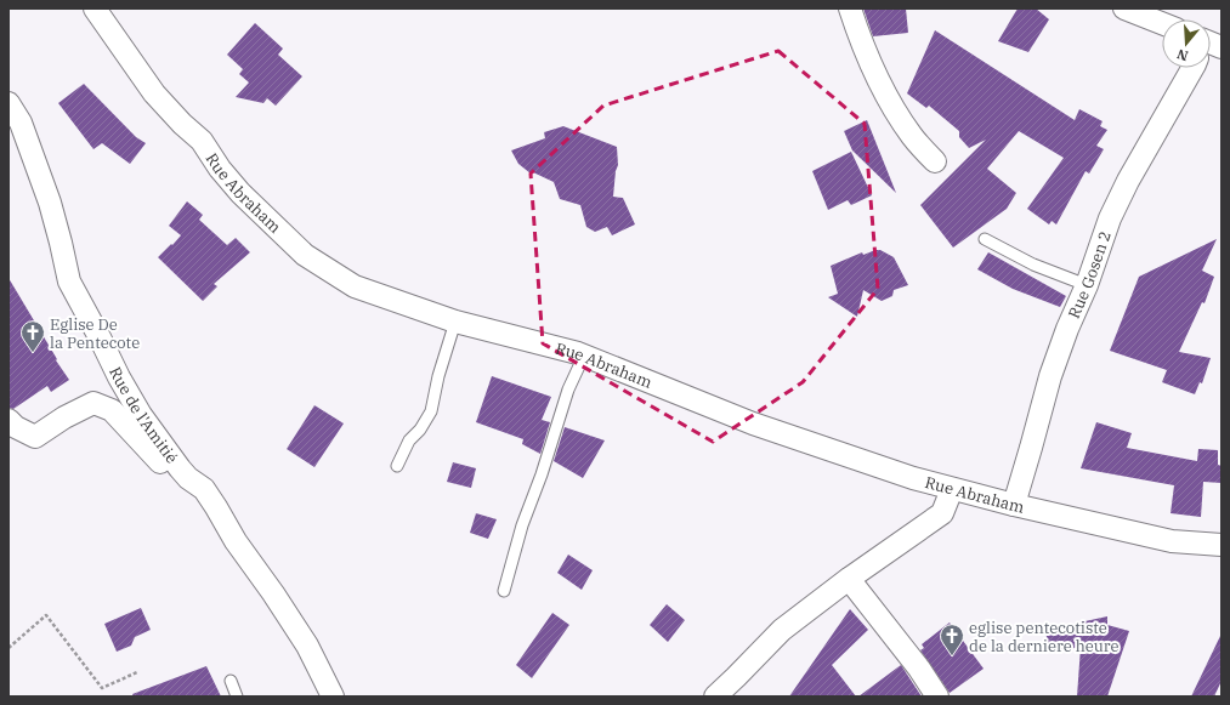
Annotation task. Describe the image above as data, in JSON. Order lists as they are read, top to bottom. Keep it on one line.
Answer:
{"streets":{"street":["Rue Abraham","Rue Gosen 2","Rue de l'Amitié"]},"crossings":[["Rue Abraham","Rue Gosen 2"]],"places":{"church":["Eglise De la Pentecote","eglise pentecotiste de la derniere heure"]},"north":"bottom"}
